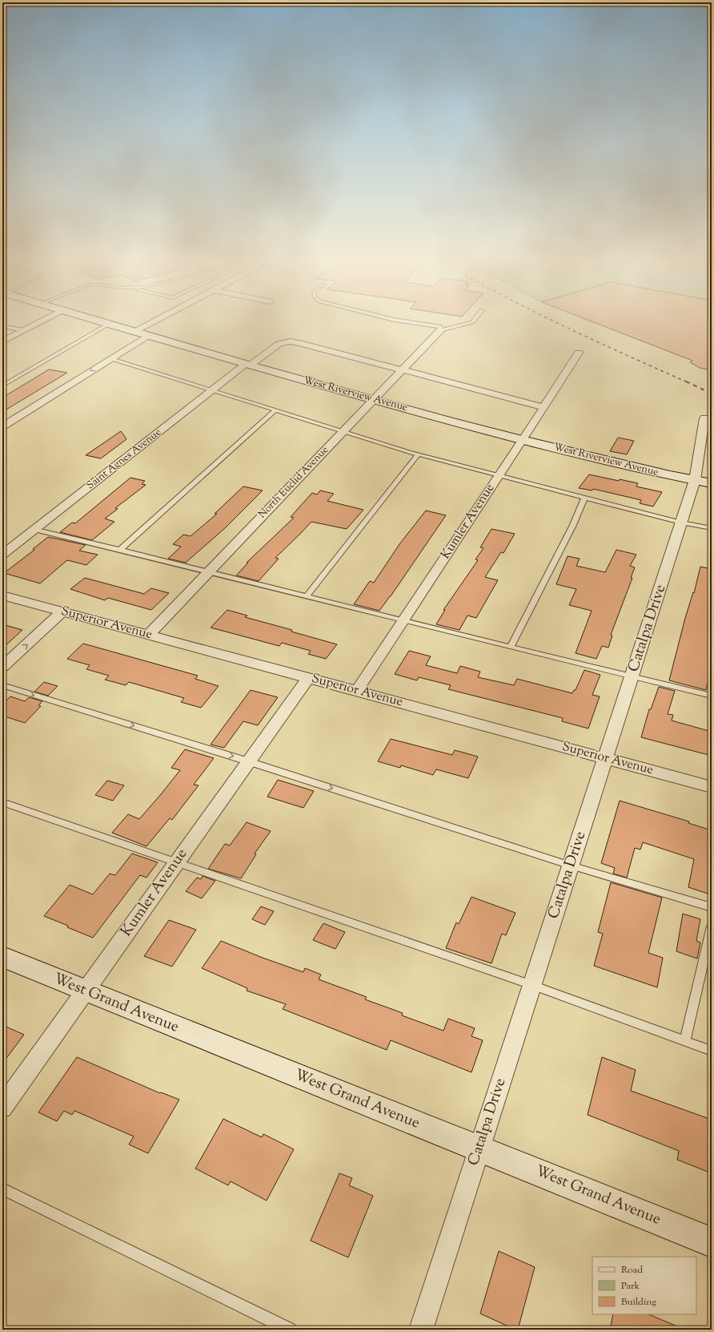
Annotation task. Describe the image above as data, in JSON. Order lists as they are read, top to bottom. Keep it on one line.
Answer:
{"streets":{"street":["West Riverview Avenue","Saint Agnes Avenue","North Euclid Avenue","Kumler Avenue","Superior Avenue","Catalpa Drive","West Grand Avenue"]},"crossings":[["West Riverview Avenue","Saint Agnes Avenue"],["West Riverview Avenue","North Euclid Avenue"],["West Riverview Avenue","Kumler Avenue"],["West Riverview Avenue","Catalpa Drive"],["Saint Agnes Avenue","North Euclid Avenue"],["Saint Agnes Avenue","Kumler Avenue"],["North Euclid Avenue","Superior Avenue"],["Kumler Avenue","Superior Avenue"],["Kumler Avenue","West Grand Avenue"],["Superior Avenue","Catalpa Drive"],["Catalpa Drive","West Grand Avenue"]],"legend":["Road","Park","Building"]}
